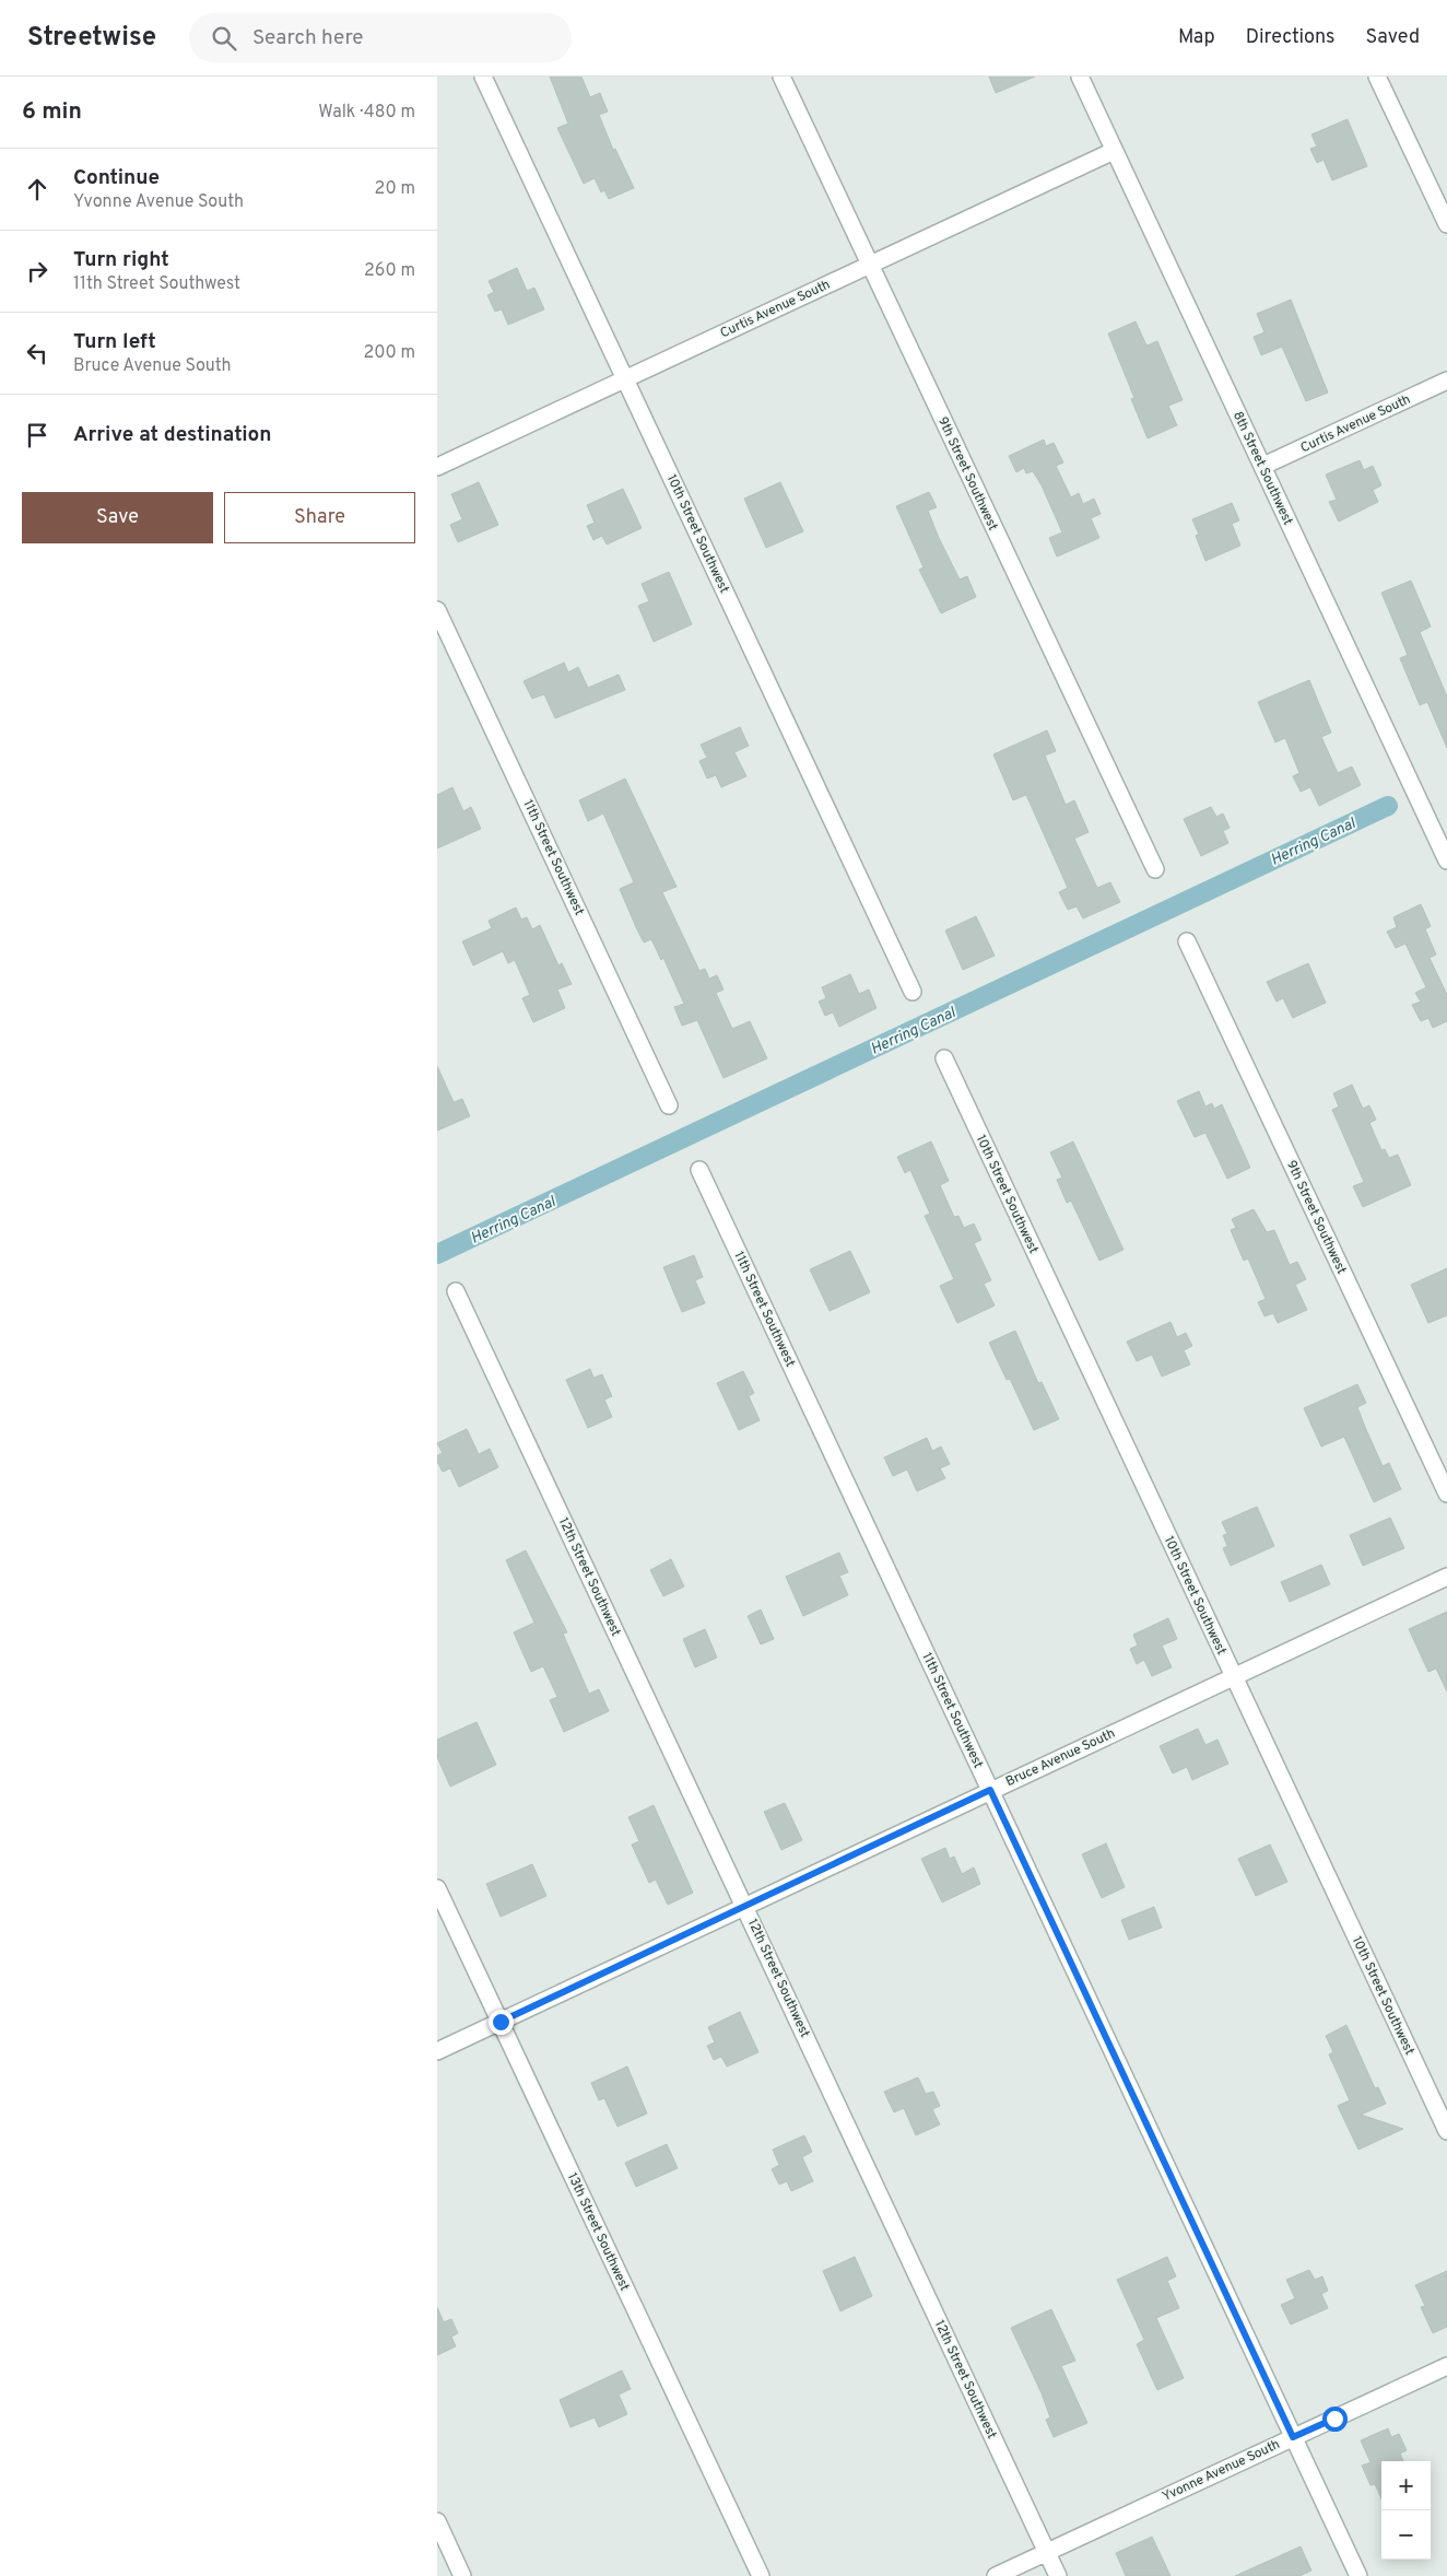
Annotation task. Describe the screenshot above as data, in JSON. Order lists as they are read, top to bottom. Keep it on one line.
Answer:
{"streets":{"street":["Curtis Avenue South","8th Street Southwest","9th Street Southwest","10th Street Southwest","11th Street Southwest","12th Street Southwest","Bruce Avenue South","13th Street Southwest","Yvonne Avenue South"]},"crossings":[["Curtis Avenue South","8th Street Southwest"],["Curtis Avenue South","9th Street Southwest"],["Curtis Avenue South","10th Street Southwest"],["10th Street Southwest","Bruce Avenue South"],["11th Street Southwest","Bruce Avenue South"],["11th Street Southwest","Yvonne Avenue South"],["12th Street Southwest","Bruce Avenue South"],["12th Street Southwest","Yvonne Avenue South"],["Bruce Avenue South","13th Street Southwest"]],"water":["Herring Canal"],"page":{"header":"Streetwise","search":"Search here","nav":["Map","Directions","Saved"],"heading":["6 min","Walk · 480 m"],"list":[["Continue","Yvonne Avenue South","20 m"],["Turn right","11th Street Southwest","260 m"],["Turn left","Bruce Avenue South","200 m"],"Arrive at destination"],"buttons":["Save","Share"],"map_buttons":["+","−"]}}
